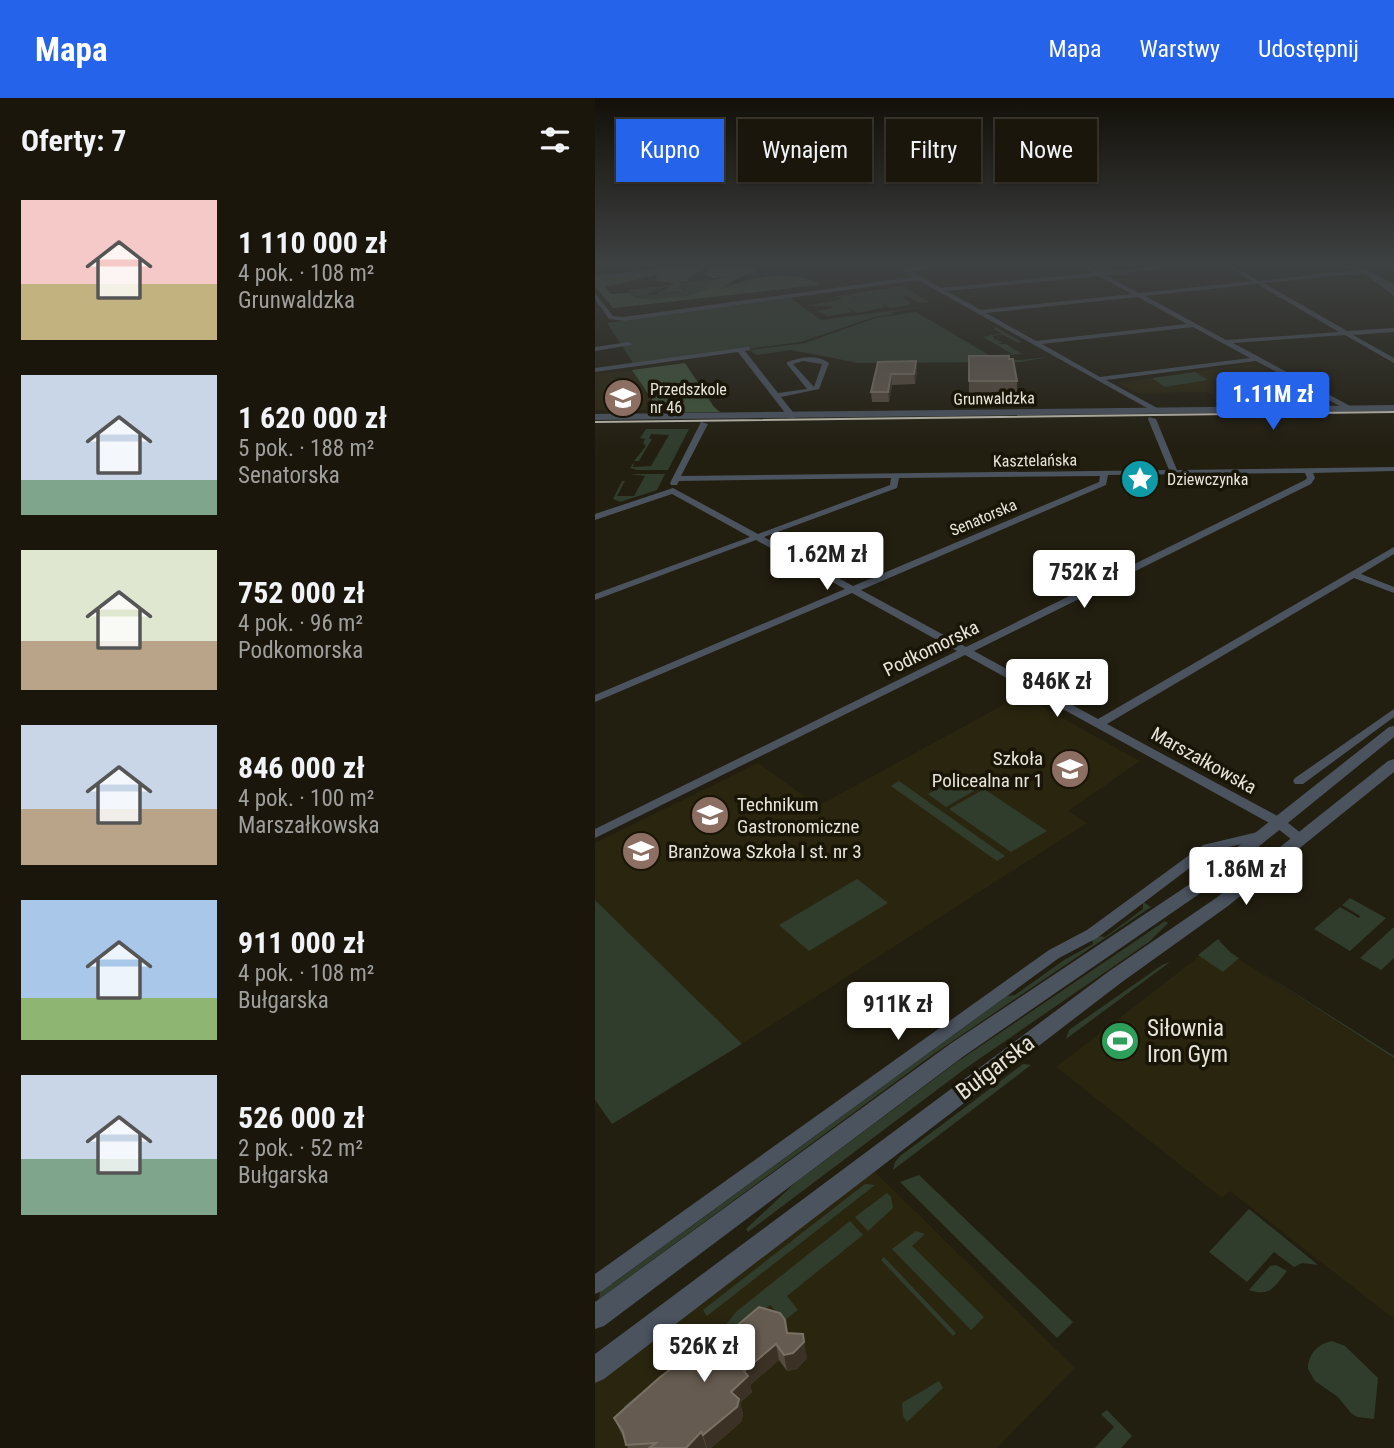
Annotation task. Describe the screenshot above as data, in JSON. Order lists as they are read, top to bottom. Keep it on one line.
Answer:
{"streets":{"street":["Grunwaldzka","Kasztelańska","Senatorska","Podkomorska","Marszałkowska","Bułgarska"]},"crossings":[["Kasztelańska","Senatorska"],["Kasztelańska","Podkomorska"],["Senatorska","Marszałkowska"],["Podkomorska","Marszałkowska"],["Marszałkowska","Bułgarska"]],"places":{"school or university":["Przedszkole nr 46","Szkoła Policealna nr 1","Technikum Gastronomiczne","Branżowa Szkoła I st. nr 3"],"place":["Dziewczynka"],"sports":["Siłownia Iron Gym"]},"page":{"header":"Mapa","nav":["Mapa","Warstwy","Udostępnij"],"heading":"Oferty: 7","chip":["Kupno","Wynajem","Filtry","Nowe"],"list":[{"name":"1 110 000 zł","note":"4 pok. · 108 m² · Grunwaldzka"},{"name":"1 620 000 zł","note":"5 pok. · 188 m² · Senatorska"},{"name":"752 000 zł","note":"4 pok. · 96 m² · Podkomorska"},{"name":"846 000 zł","note":"4 pok. · 100 m² · Marszałkowska"},{"name":"911 000 zł","note":"4 pok. · 108 m² · Bułgarska"},{"name":"526 000 zł","note":"2 pok. · 52 m² · Bułgarska"}],"price":["1.11M zł","1.62M zł","752K zł","846K zł","1.86M zł","911K zł","526K zł"]}}
